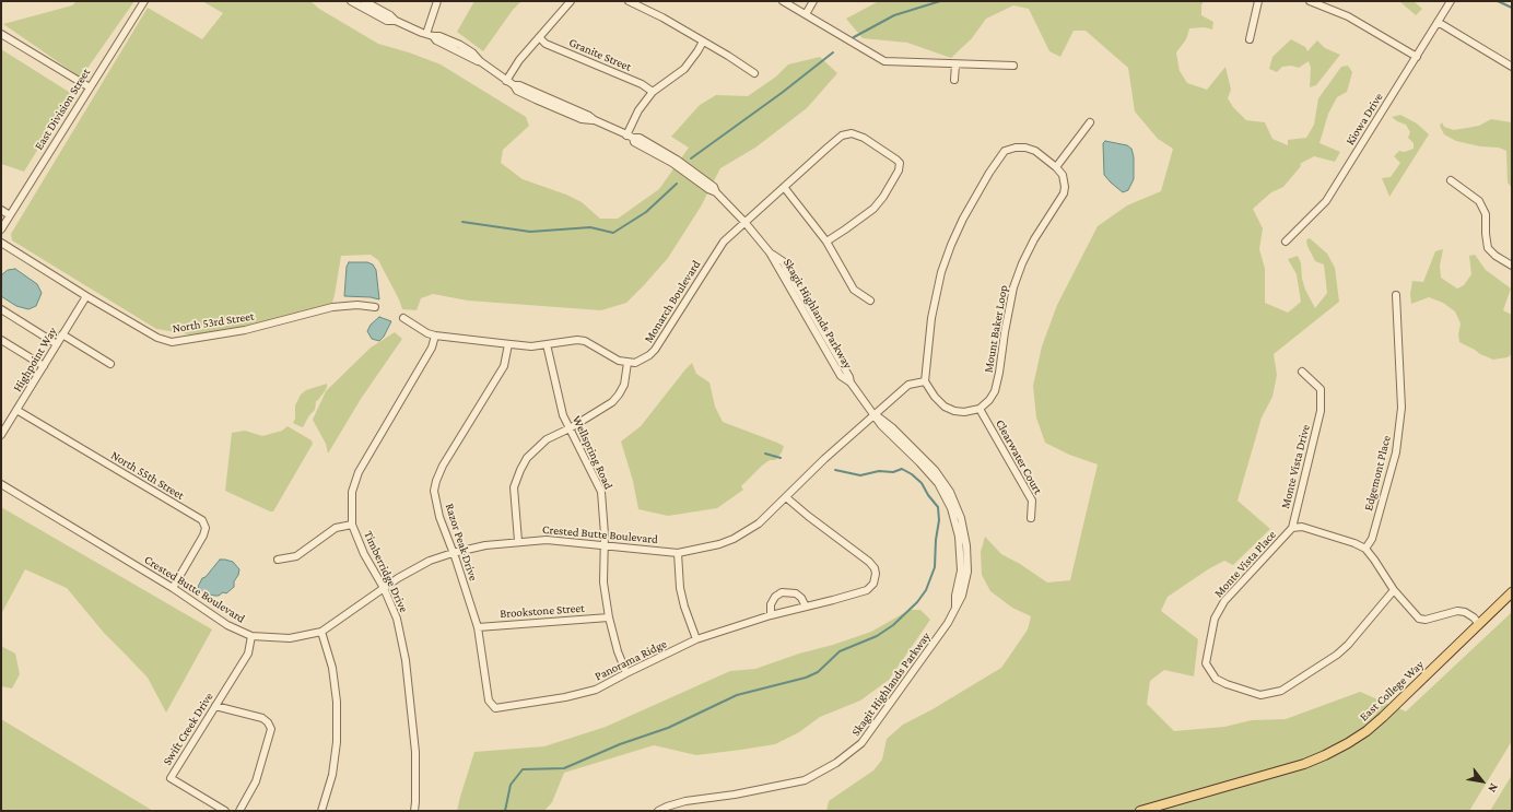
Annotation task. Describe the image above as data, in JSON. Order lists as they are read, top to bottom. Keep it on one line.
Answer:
{"streets":{"main road":["East College Way"],"street":["Granite Street","East Division Street","Kiowa Drive","Monarch Boulevard","Skagit Highlands Parkway","North 53rd Street","Mount Baker Loop","Highpoint Way","Wellspring Road","Clearwater Court","Monte Vista Drive","Edgemont Place","North 55th Street","Crested Butte Boulevard","Razor Peak Drive","Monte Vista Place","Timberridge Drive","Brookstone Street","Panorama Ridge","Swift Creek Drive"]},"crossings":[["Monarch Boulevard","Skagit Highlands Parkway"],["Skagit Highlands Parkway","Crested Butte Boulevard"],["North 53rd Street","Highpoint Way"],["Mount Baker Loop","Clearwater Court"],["Highpoint Way","North 55th Street"],["Wellspring Road","Crested Butte Boulevard"],["Wellspring Road","Brookstone Street"],["Wellspring Road","Panorama Ridge"],["Monte Vista Drive","Edgemont Place"],["Monte Vista Drive","Monte Vista Place"],["North 55th Street","Crested Butte Boulevard"],["Crested Butte Boulevard","Razor Peak Drive"],["Crested Butte Boulevard","Timberridge Drive"],["Crested Butte Boulevard","Panorama Ridge"],["Crested Butte Boulevard","Swift Creek Drive"],["Razor Peak Drive","Brookstone Street"],["Razor Peak Drive","Panorama Ridge"]],"north":"bottom right"}
